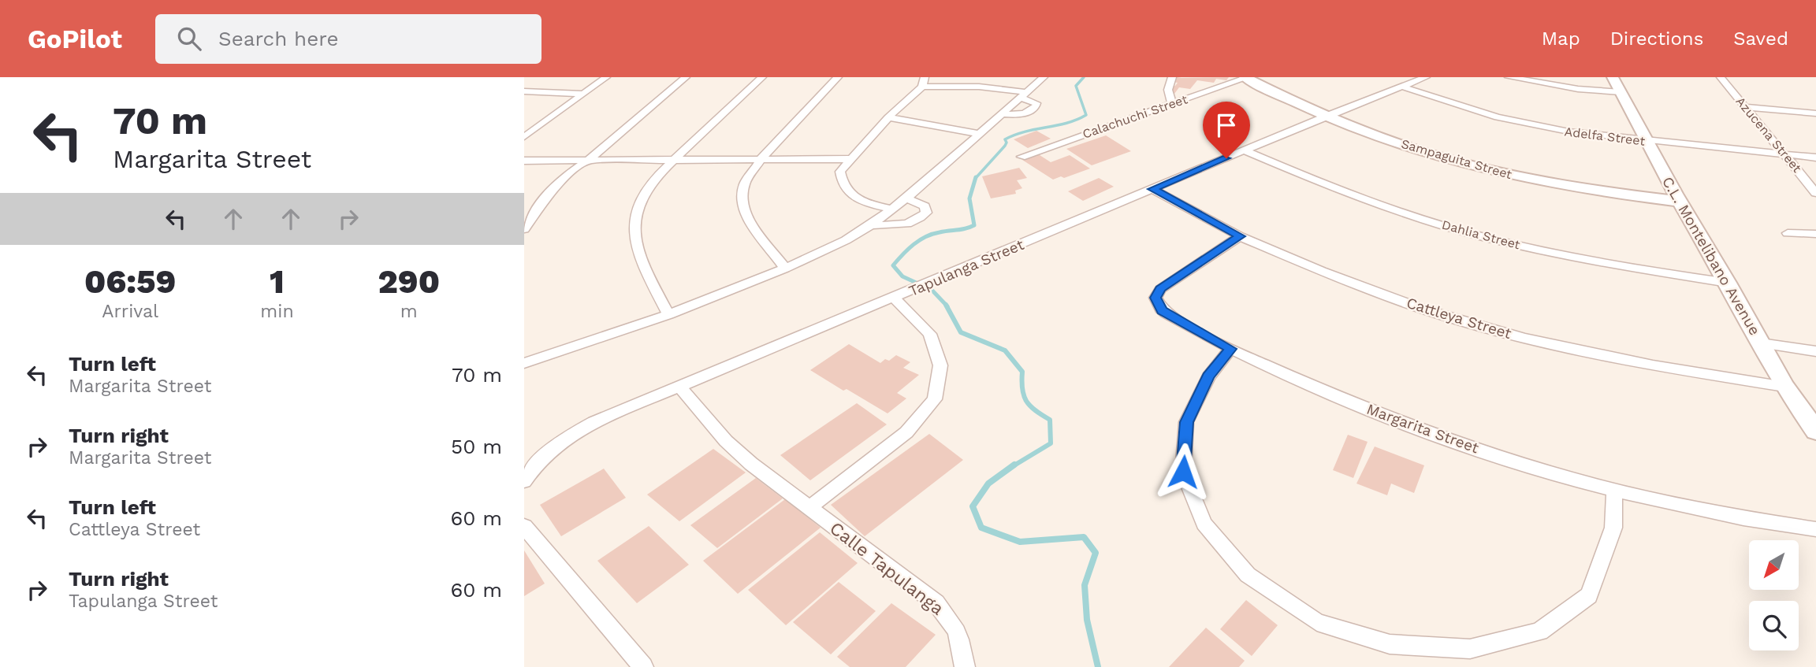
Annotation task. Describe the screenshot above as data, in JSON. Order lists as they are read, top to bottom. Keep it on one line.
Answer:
{"streets":{"street":["Calachuchi Street","Azucena Street","Adelfa Street","Sampaguita Street","Dahlia Street","C.L. Montelibano Avenue","Tapulanga Street","Cattleya Street","Margarita Street","Calle Tapulanga"]},"crossings":[["Calachuchi Street","Sampaguita Street"],["Azucena Street","Adelfa Street"],["Adelfa Street","C.L. Montelibano Avenue"],["Adelfa Street","Tapulanga Street"],["Sampaguita Street","C.L. Montelibano Avenue"],["Sampaguita Street","Tapulanga Street"],["Dahlia Street","C.L. Montelibano Avenue"],["Dahlia Street","Tapulanga Street"],["C.L. Montelibano Avenue","Cattleya Street"],["Tapulanga Street","Cattleya Street"],["Tapulanga Street","Calle Tapulanga"],["Cattleya Street","Margarita Street"]],"north":"bottom left","page":{"header":"GoPilot","search":"Search here","nav":["Map","Directions","Saved"],"turn":["70 m","Margarita Street"],"eta":["06:59","Arrival","1","min","290","m"],"list":[{"name":"Turn left","note":"Margarita Street","value":"70 m"},{"name":"Turn right","note":"Margarita Street","value":"50 m"},{"name":"Turn left","note":"Cattleya Street","value":"60 m"},{"name":"Turn right","note":"Tapulanga Street","value":"60 m"}]}}
